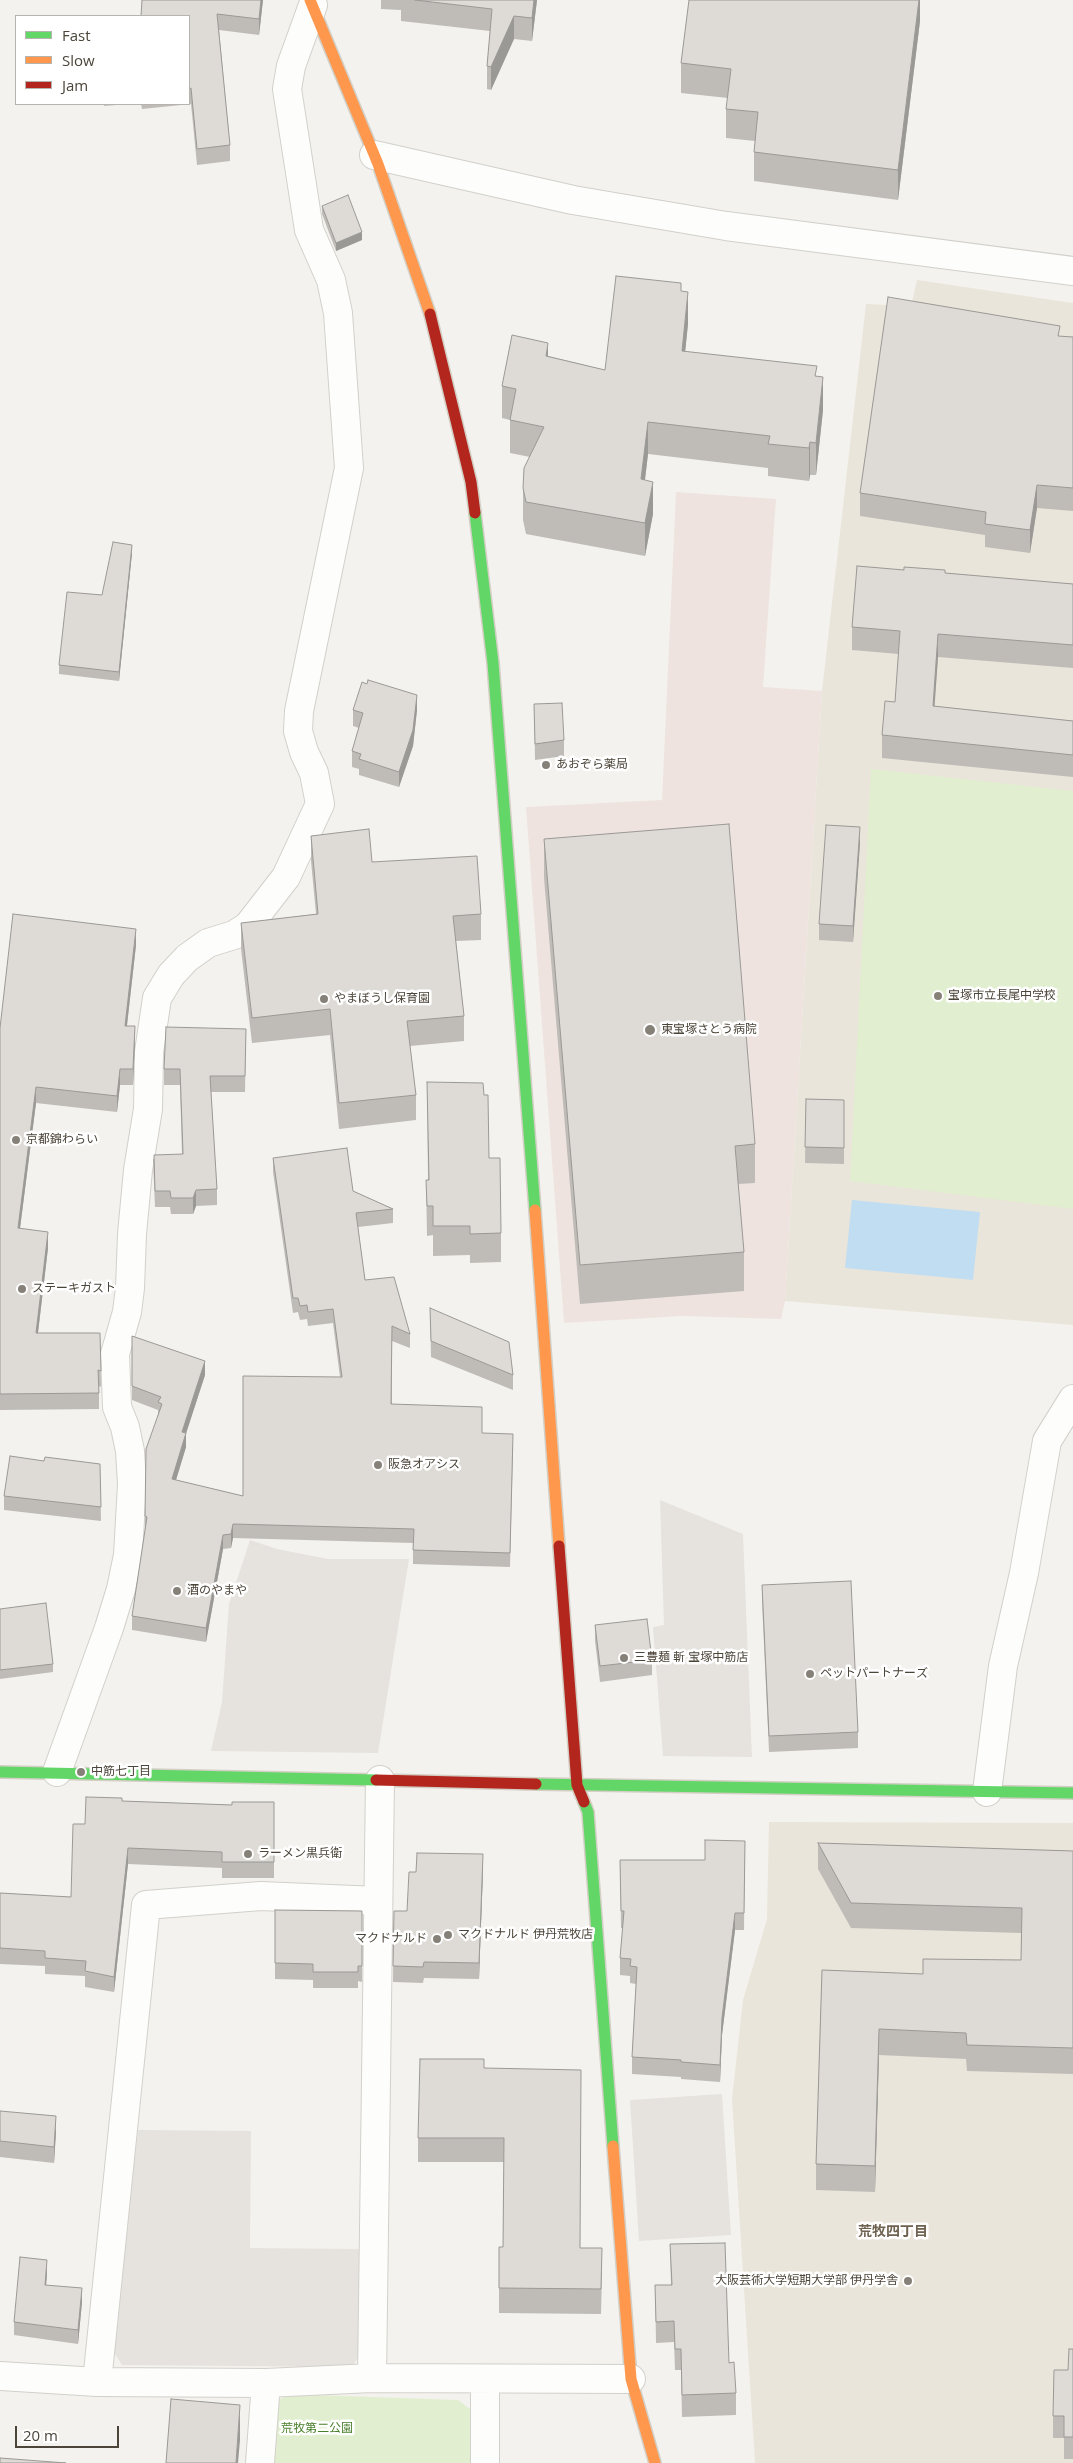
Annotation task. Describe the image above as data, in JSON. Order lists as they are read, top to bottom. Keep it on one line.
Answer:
{"districts":["荒牧四丁目"],"parks":["荒牧第二公園"],"places":["あおぞら薬局","宝塚市立長尾中学校","やまぼうし保育園","東宝塚さとう病院","京都錦わらい","ステーキガスト","阪急オアシス","酒のやまや","三豊麺 斬 宝塚中筋店","ペットパートナーズ","中筋七丁目","ラーメン黒兵衛","マクドナルド 伊丹荒牧店","マクドナルド","大阪芸術大学短期大学部 伊丹学舎"],"legend":["Fast","Slow","Jam"],"scale_bar":"20 m"}
